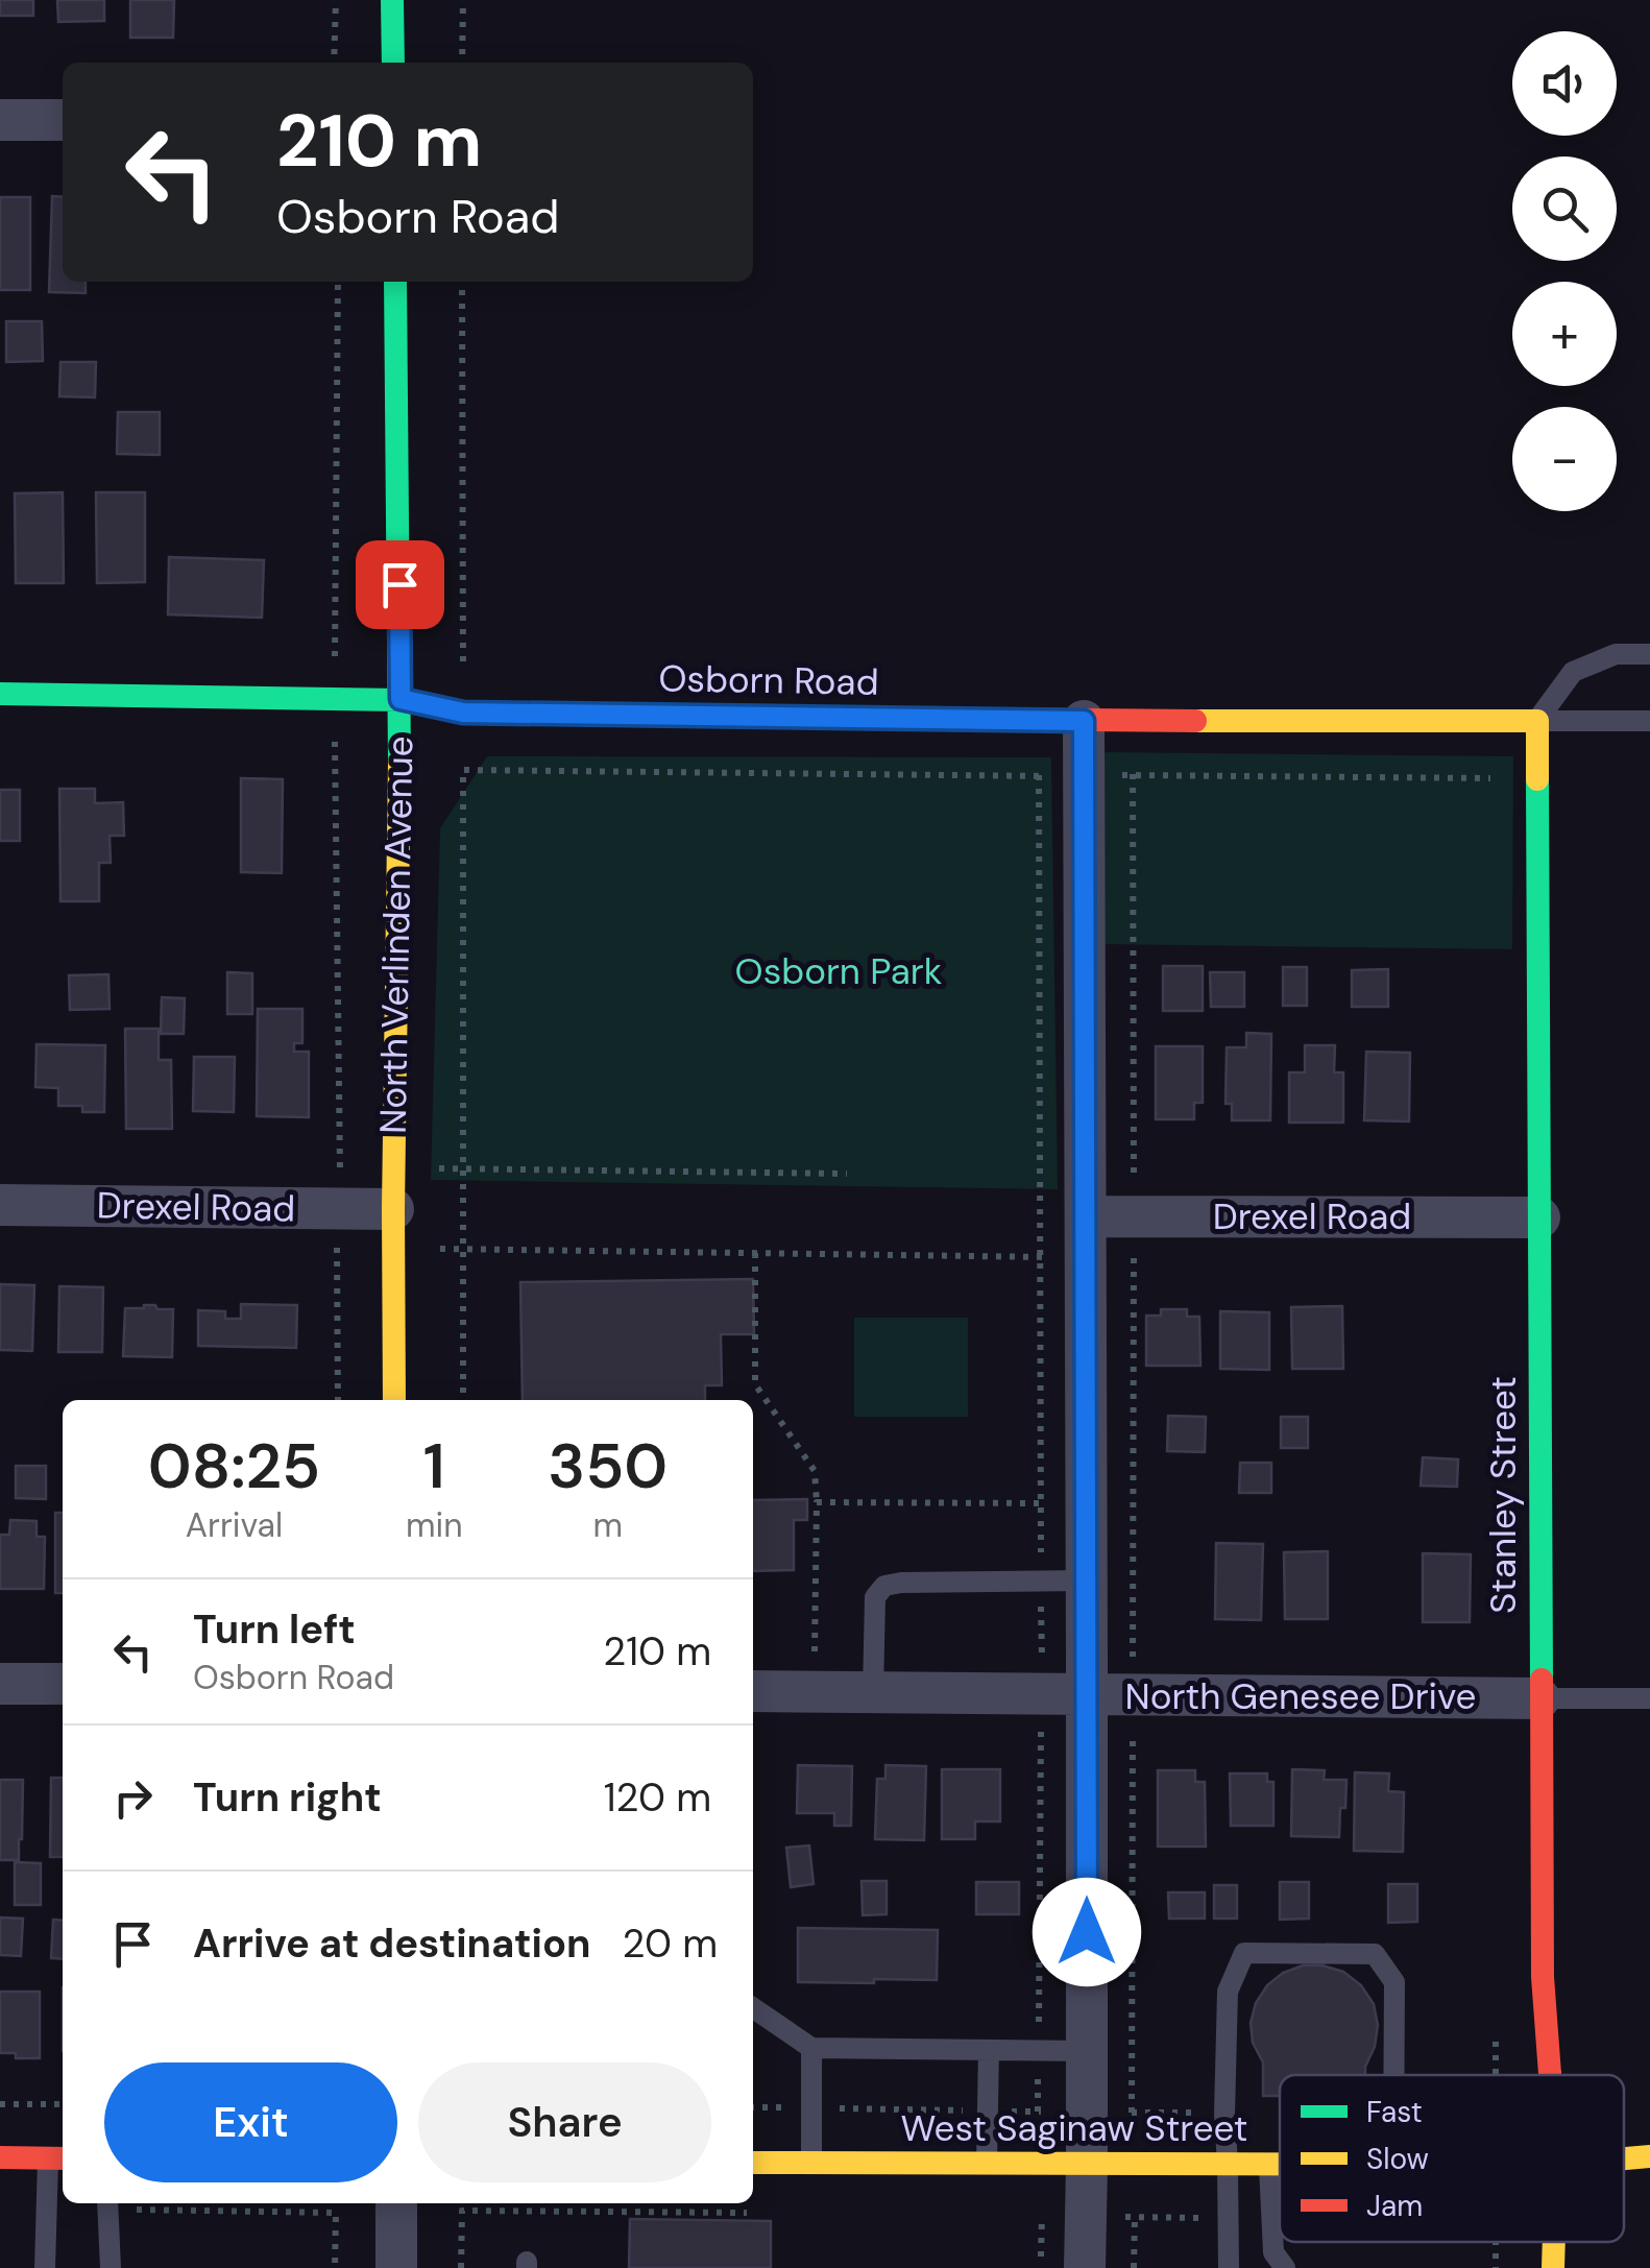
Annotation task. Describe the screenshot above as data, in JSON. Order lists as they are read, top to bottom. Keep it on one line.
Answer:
{"streets":{"street":["Osborn Road","North Verlinden Avenue","Drexel Road","Stanley Street","North Genesee Drive","West Saginaw Street"]},"crossings":[["Osborn Road","North Verlinden Avenue"],["Osborn Road","Stanley Street"],["North Verlinden Avenue","Drexel Road"],["Drexel Road","Stanley Street"],["Stanley Street","North Genesee Drive"]],"parks":["Osborn Park"],"legend":["Fast","Slow","Jam"],"page":{"map_buttons":["+","−"],"turn":["210 m","Osborn Road"],"eta":["08:25","Arrival","1","min","350","m"],"list":[{"name":"Turn left","note":"Osborn Road","value":"210 m"},{"name":"Turn right","value":"120 m"},{"name":"Arrive at destination","value":"20 m"}],"buttons":["Exit","Share"]}}
